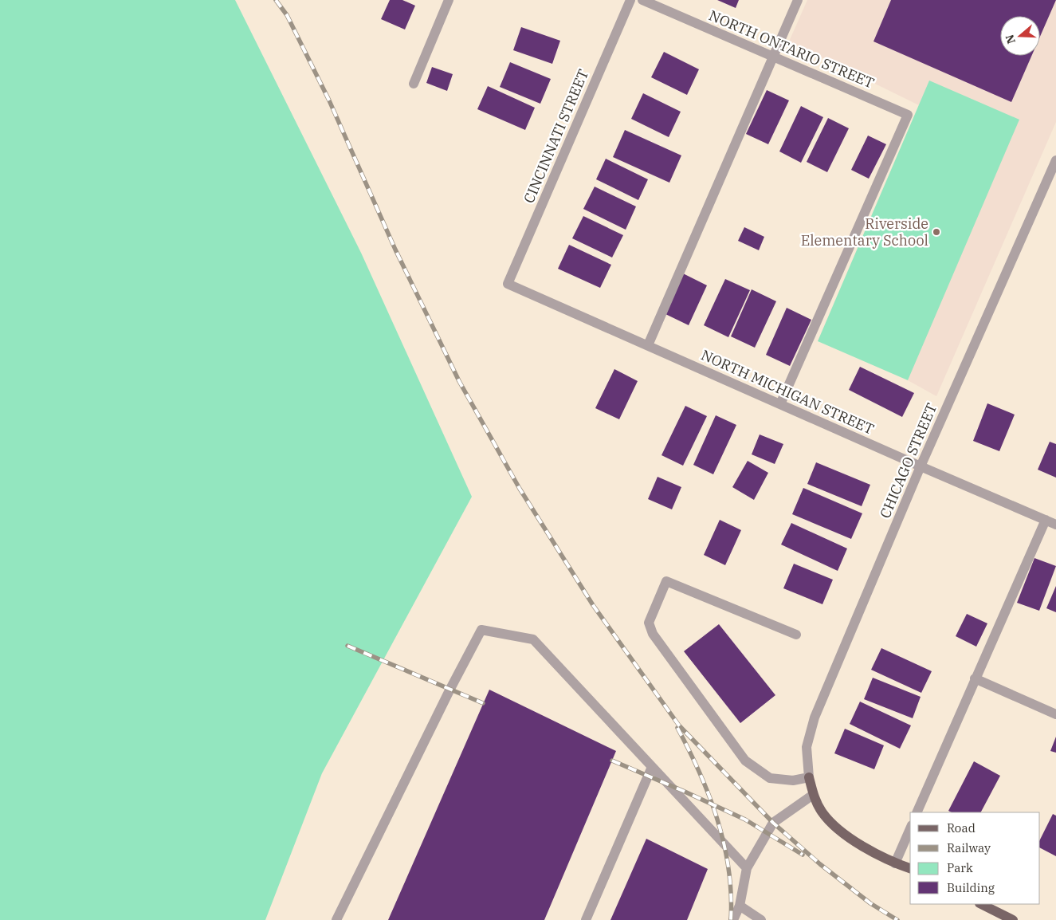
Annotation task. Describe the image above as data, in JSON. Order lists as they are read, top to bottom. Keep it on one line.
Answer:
{"streets":{"street":["NORTH ONTARIO STREET","CINCINNATI STREET","NORTH MICHIGAN STREET","CHICAGO STREET"]},"crossings":[["NORTH ONTARIO STREET","NORTH MICHIGAN STREET"],["CINCINNATI STREET","NORTH MICHIGAN STREET"],["NORTH MICHIGAN STREET","CHICAGO STREET"]],"places":["Riverside Elementary School"],"legend":["Road","Railway","Park","Building"],"north":"left"}
